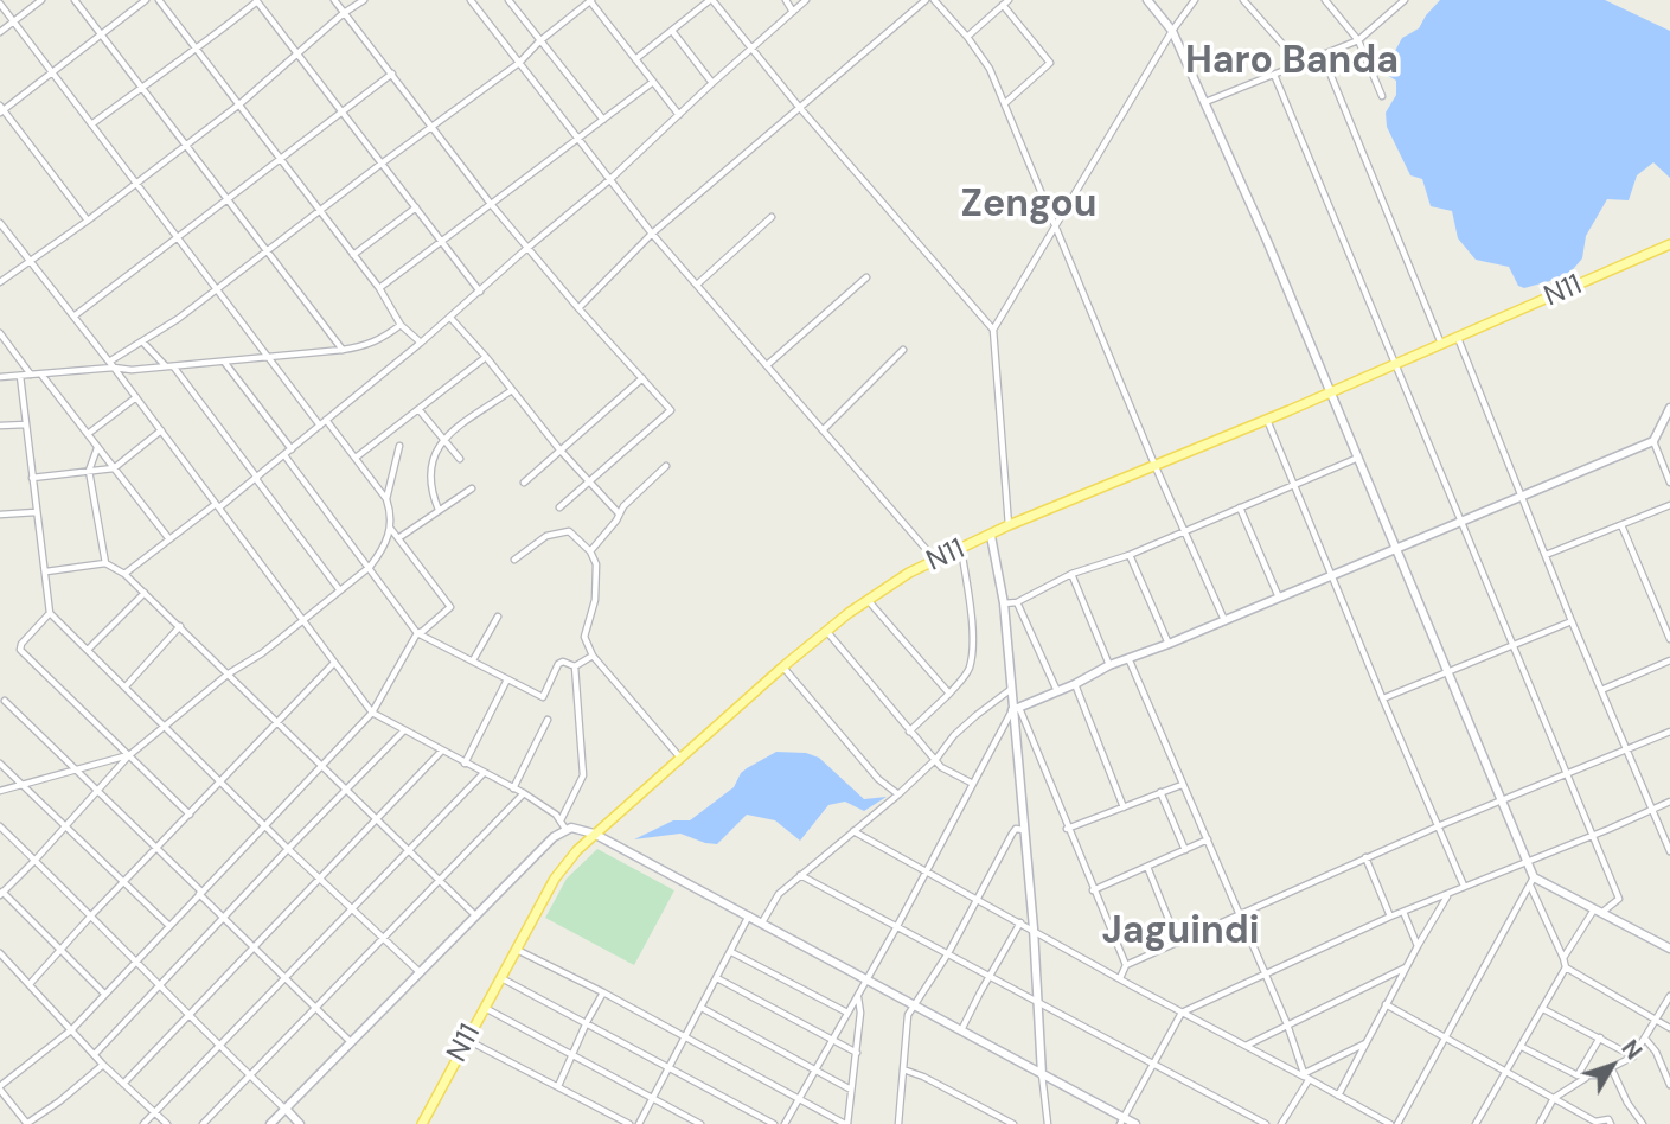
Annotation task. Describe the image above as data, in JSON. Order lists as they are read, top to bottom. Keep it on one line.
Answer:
{"streets":{"main road":["N11"]},"districts":["Haro Banda","Zengou","Jaguindi"],"north":"top right"}
